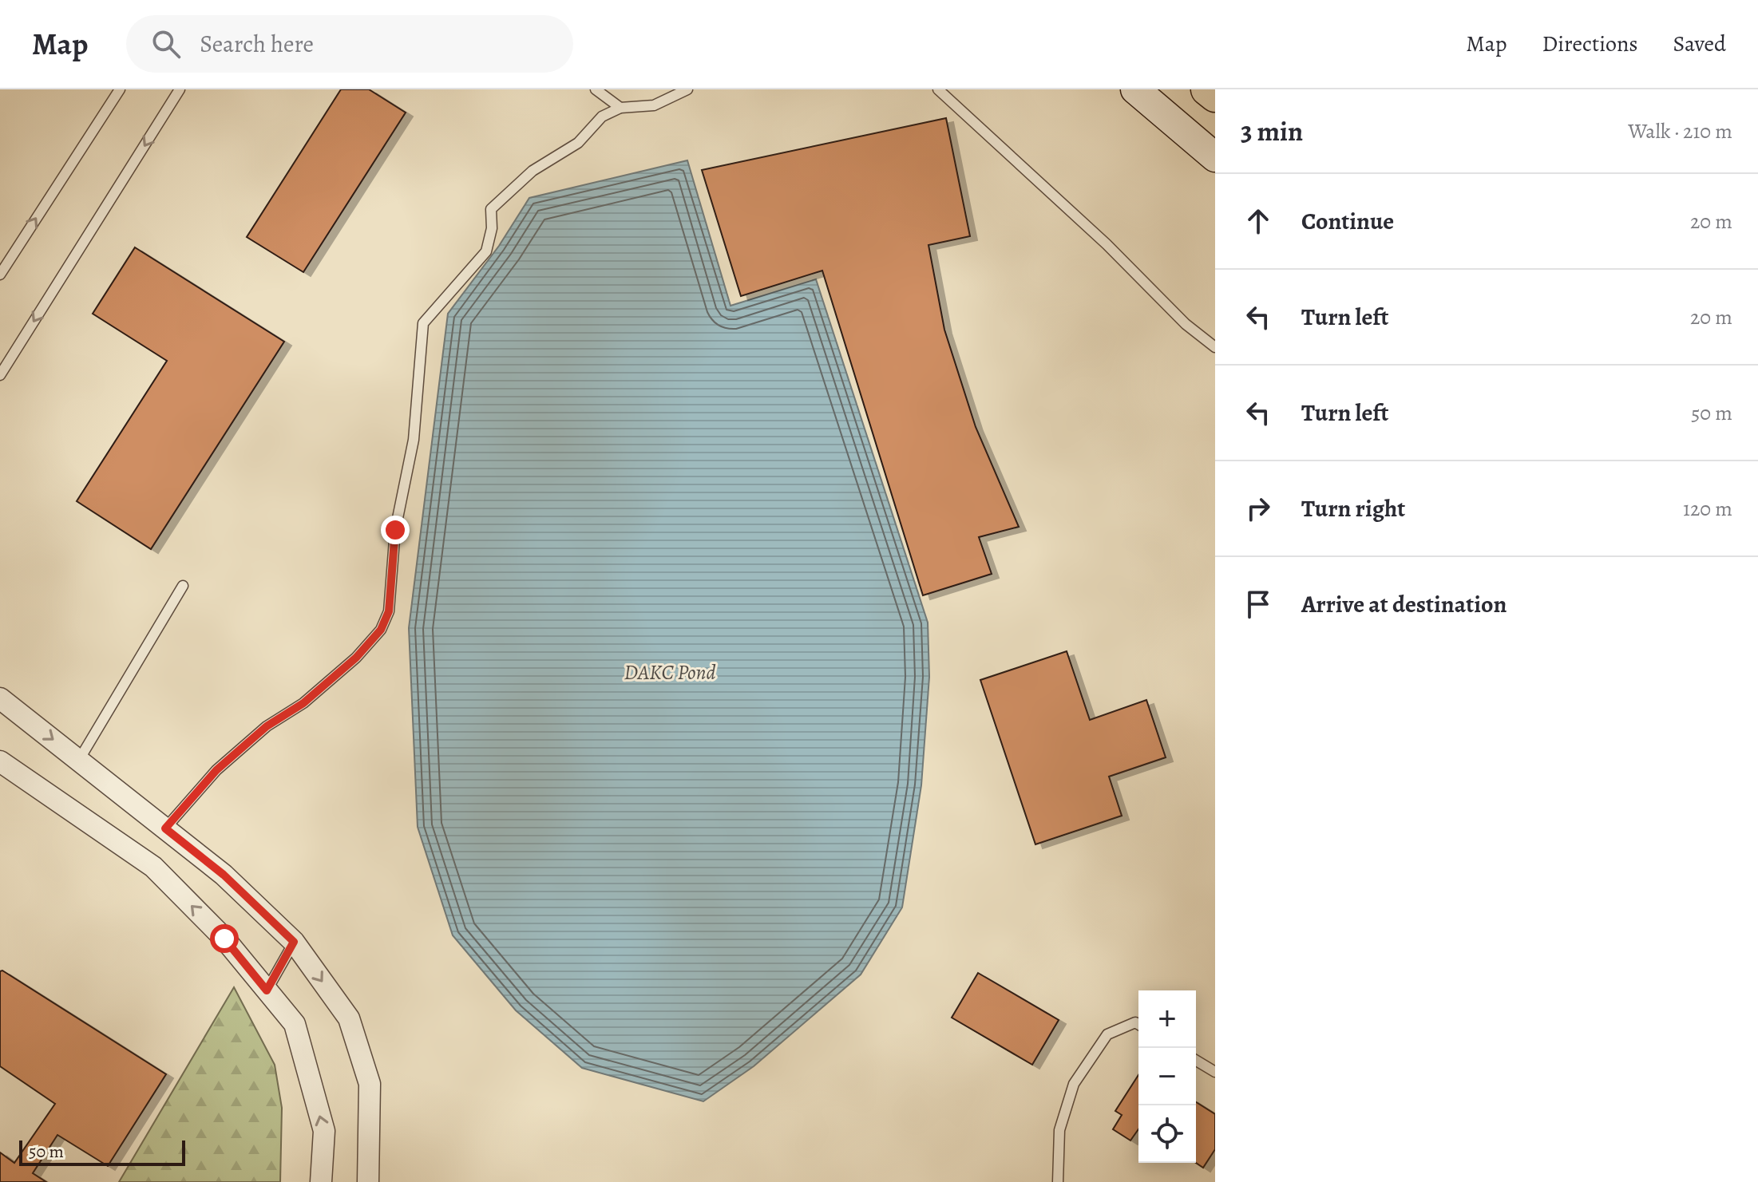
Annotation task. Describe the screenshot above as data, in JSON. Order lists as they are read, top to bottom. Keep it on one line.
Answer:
{"water":["DAKC Pond"],"scale_bar":"50 m","page":{"header":"Map","search":"Search here","nav":["Map","Directions","Saved"],"heading":["3 min","Walk · 210 m"],"list":[["Continue","20 m"],["Turn left","20 m"],["Turn left","50 m"],["Turn right","120 m"],"Arrive at destination"],"map_buttons":["+","−"],"scale":"50 m"}}
